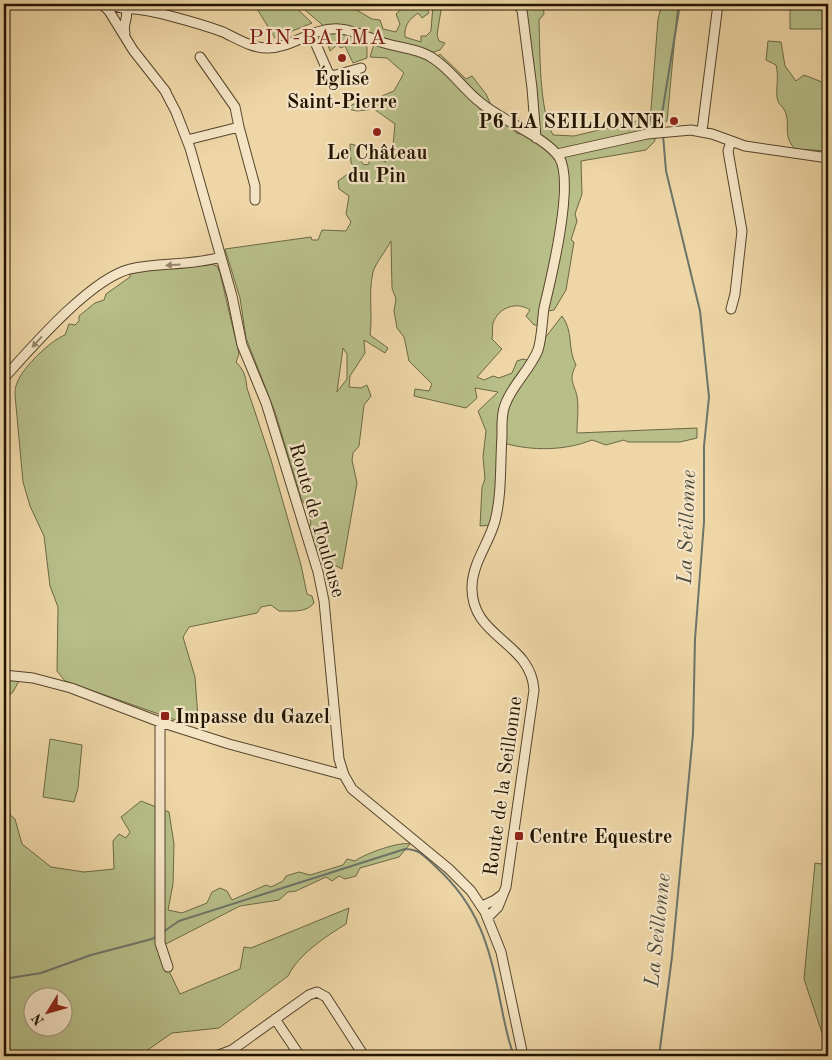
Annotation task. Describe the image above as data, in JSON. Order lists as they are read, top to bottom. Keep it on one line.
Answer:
{"streets":{"street":["Route de Toulouse","Route de la Seillonne"]},"crossings":[["Route de Toulouse","Route de la Seillonne"]],"districts":["PIN-BALMA"],"water":["La Seillonne"],"places":{"other":["Église Saint-Pierre","P6 LA SEILLONNE","Le Château du Pin"],"transit":["Impasse du Gazel","Centre Equestre"]},"north":"bottom left"}
